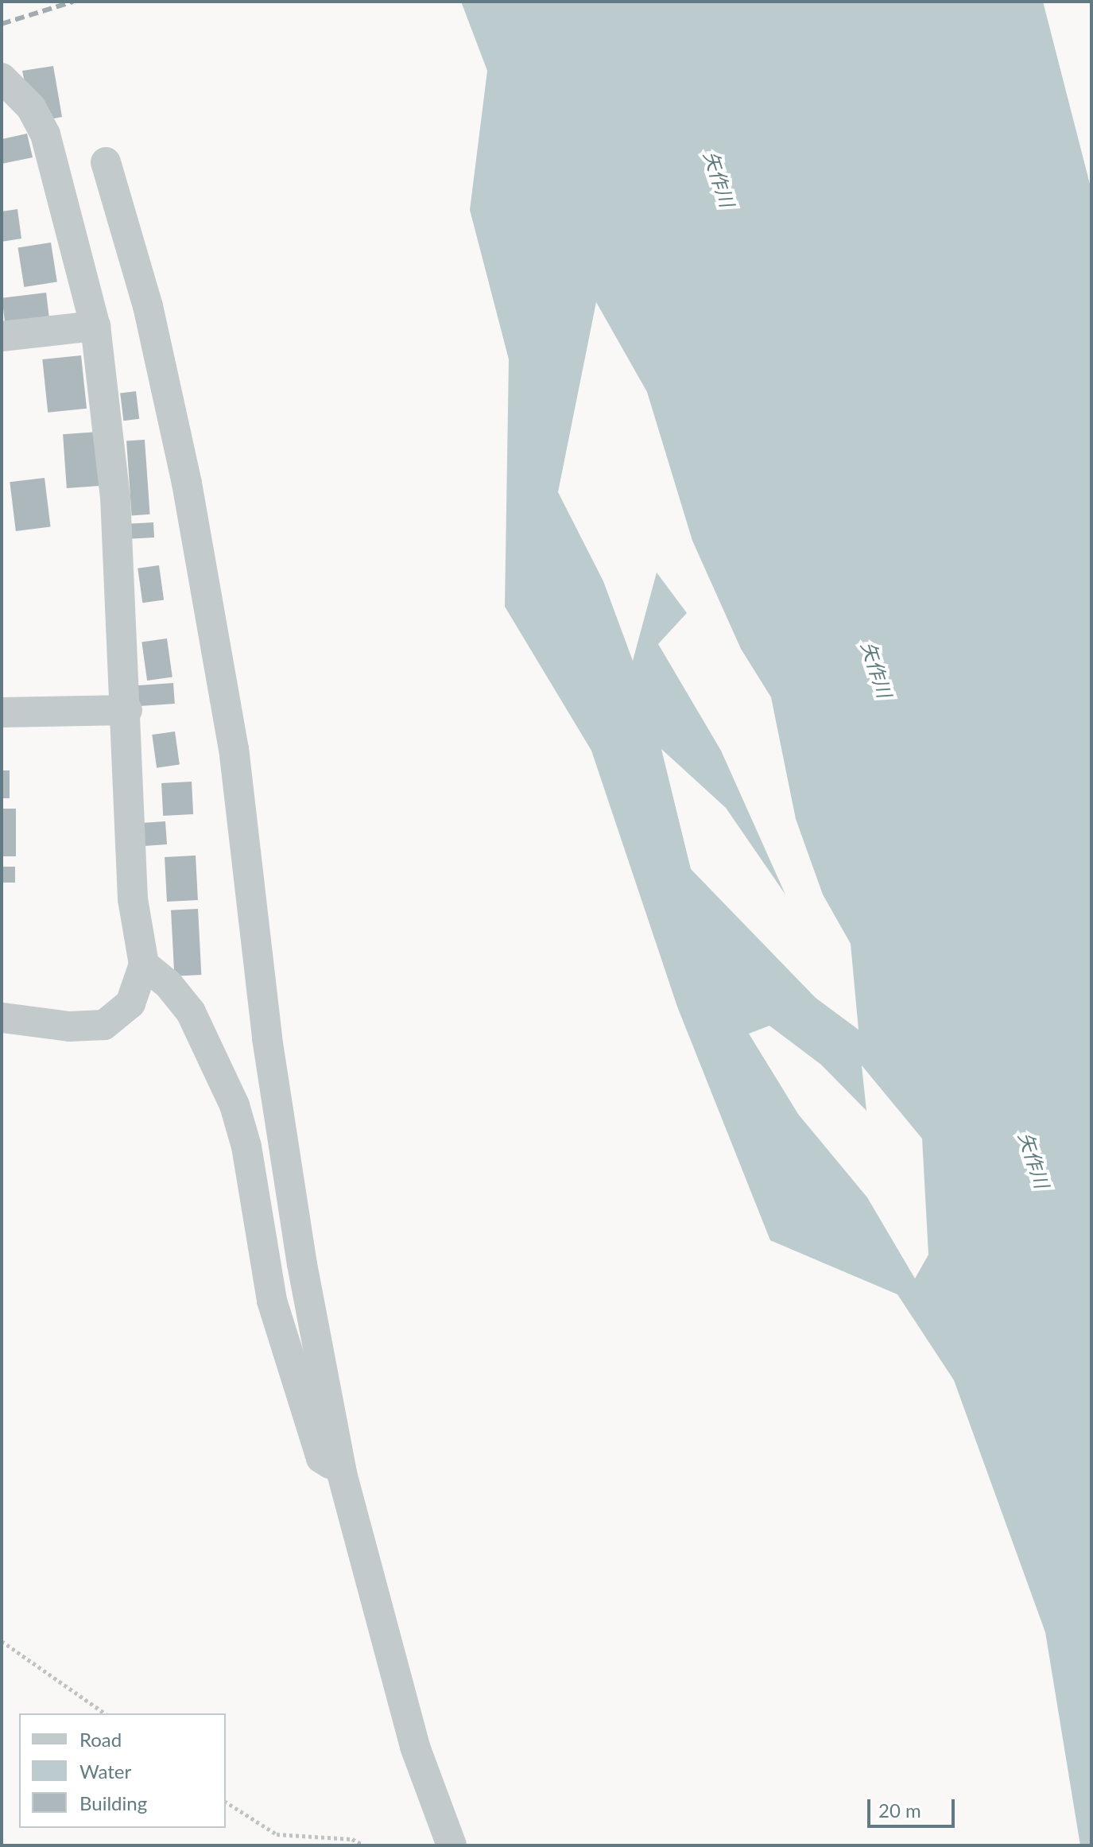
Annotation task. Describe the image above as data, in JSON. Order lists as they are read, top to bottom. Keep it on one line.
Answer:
{"water":["矢作川"],"legend":["Road","Water","Building"],"scale_bar":"20 m"}
